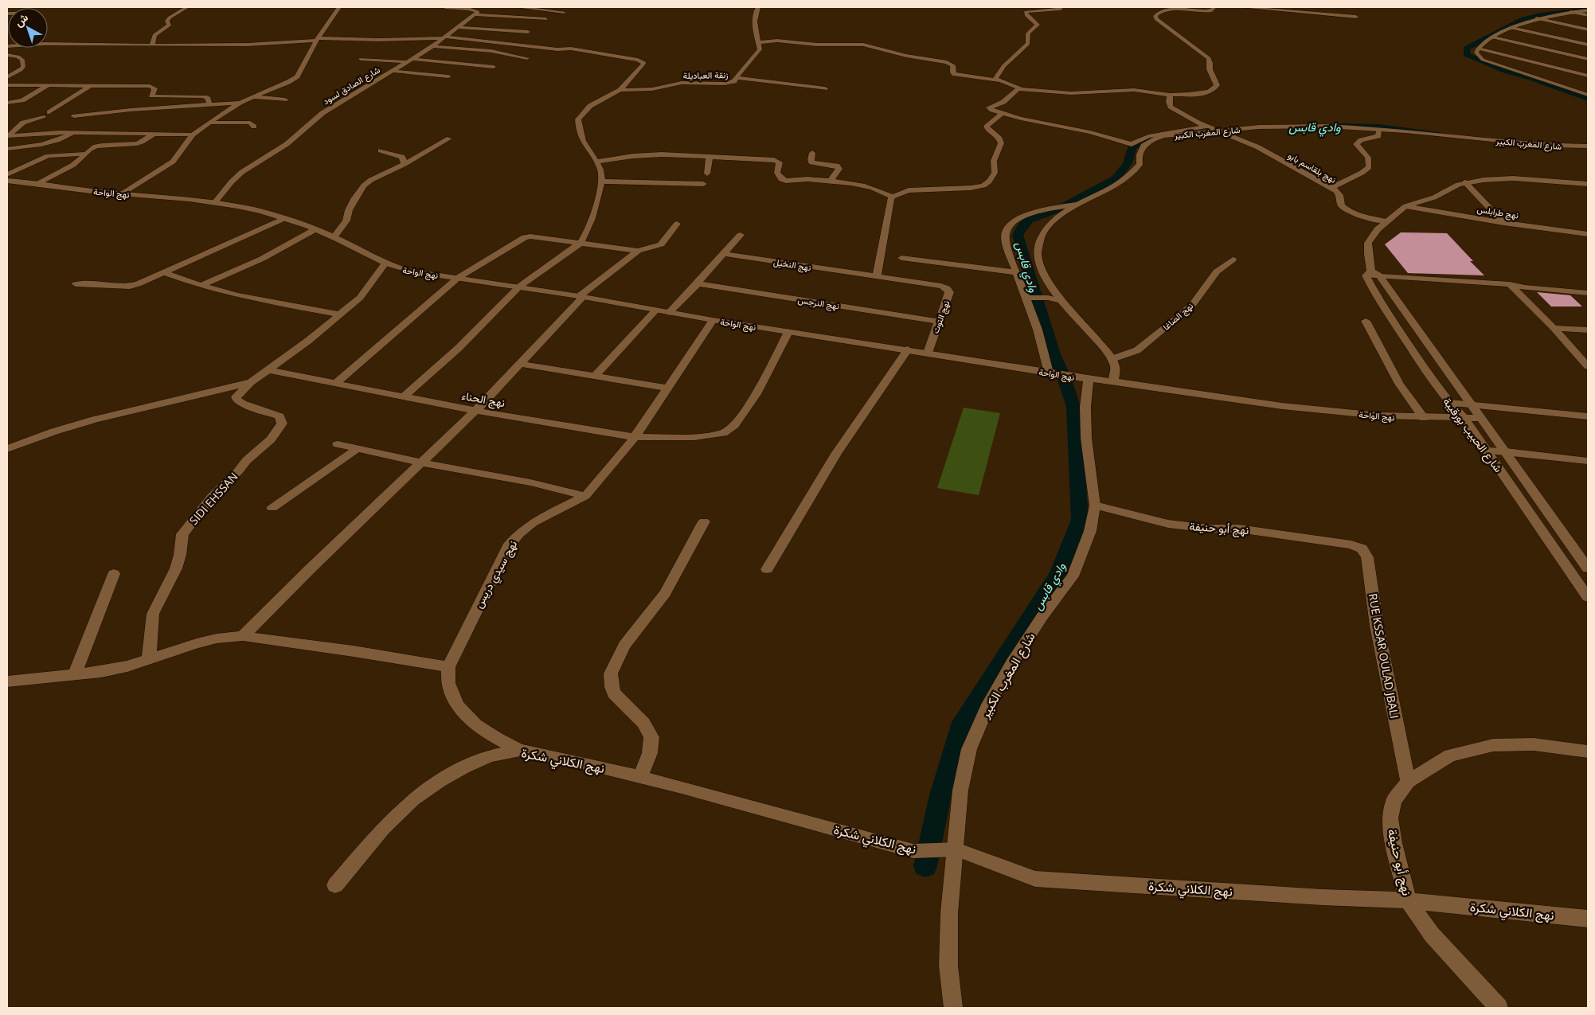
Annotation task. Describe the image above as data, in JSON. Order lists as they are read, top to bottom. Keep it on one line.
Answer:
{"streets":{"street":["زنقة العباديلة","شارع الصادق لسود","شارع المغرب الكبير","نهج بلقاسم بابو","نهج الواحة","نهج طرابلس","نهج النخيل","نهج النرجس","نهج الصاغا","نهج التوت","نهج الحناء","شارع الحبيب بورقيبة","SIDI EHSSAN","نهج أبو حنيفة","نهج سيدي دريس","RUE KSSAR OULAD JBALI","نهج الكلاني شكرة"]},"crossings":[["شارع الصادق لسود","نهج الواحة"],["شارع المغرب الكبير","نهج بلقاسم بابو"],["شارع المغرب الكبير","نهج الواحة"],["شارع المغرب الكبير","نهج الصاغا"],["شارع المغرب الكبير","نهج أبو حنيفة"],["شارع المغرب الكبير","نهج الكلاني شكرة"],["نهج بلقاسم بابو","شارع الحبيب بورقيبة"],["نهج الواحة","نهج التوت"],["نهج الواحة","نهج الحناء"],["نهج الواحة","شارع الحبيب بورقيبة"],["نهج الواحة","SIDI EHSSAN"],["نهج الواحة","نهج سيدي دريس"],["نهج طرابلس","شارع الحبيب بورقيبة"],["نهج النخيل","نهج التوت"],["نهج النرجس","نهج التوت"],["نهج الحناء","SIDI EHSSAN"],["نهج الحناء","نهج سيدي دريس"],["نهج أبو حنيفة","RUE KSSAR OULAD JBALI"],["نهج أبو حنيفة","نهج الكلاني شكرة"]],"water":["وادي قابس"],"north":"top left"}
